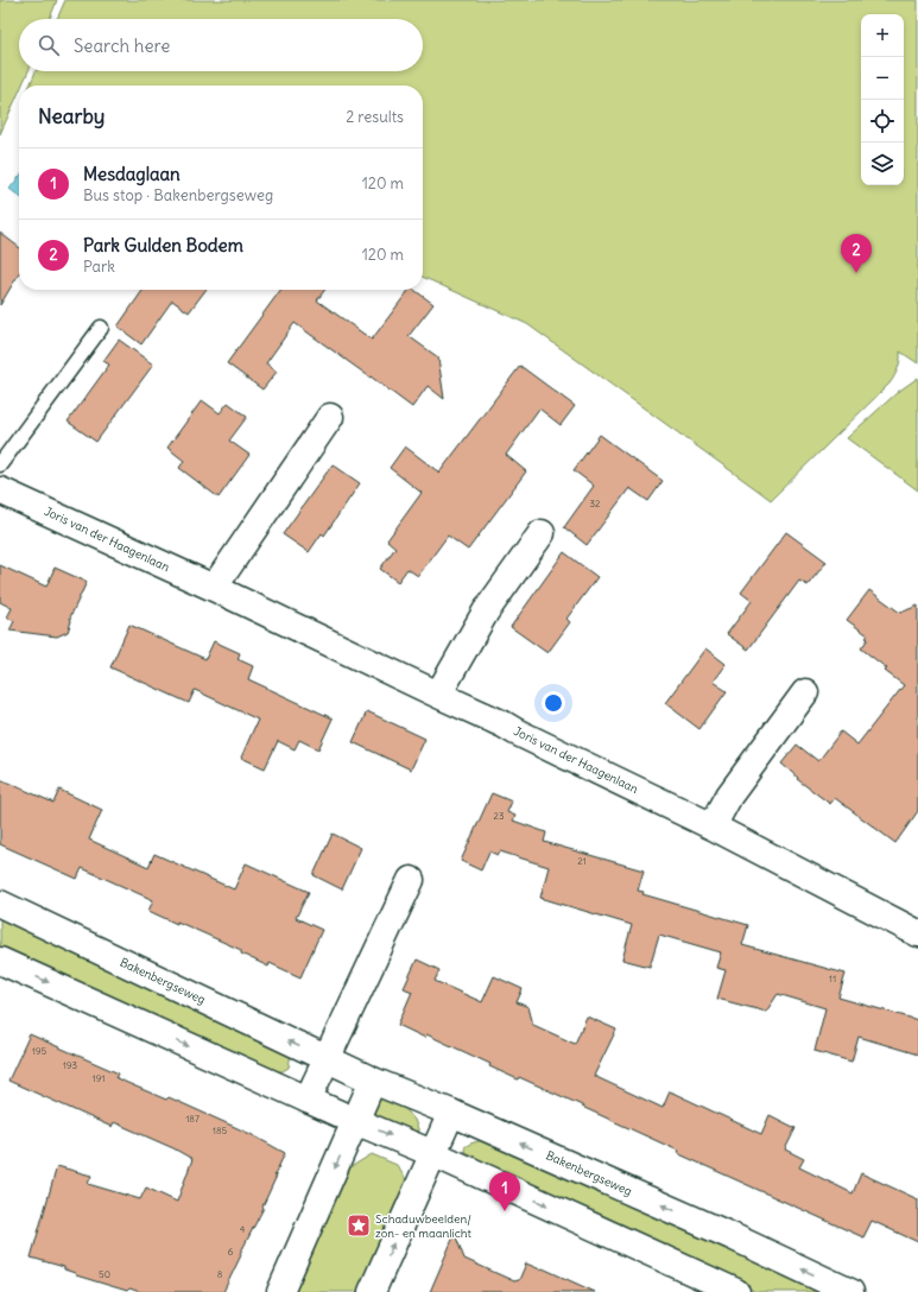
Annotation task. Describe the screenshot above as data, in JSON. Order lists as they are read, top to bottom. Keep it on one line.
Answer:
{"streets":{"street":["Joris van der Haagenlaan","Bakenbergseweg"]},"places":{"place":["Schaduwbeelden/ zon- en maanlicht"]},"house_numbers":["32","23","21","11","195","193","191","187","185","4","6","50","8"],"page":{"map_buttons":["+","−"],"search":"Search here","heading":["Nearby","2 results"],"list":[{"mark":"1","name":"Mesdaglaan","note":"Bus stop · Bakenbergseweg","value":"120 m"},{"mark":"2","name":"Park Gulden Bodem","note":"Park","value":"120 m"}],"pins":["2","1"]}}
